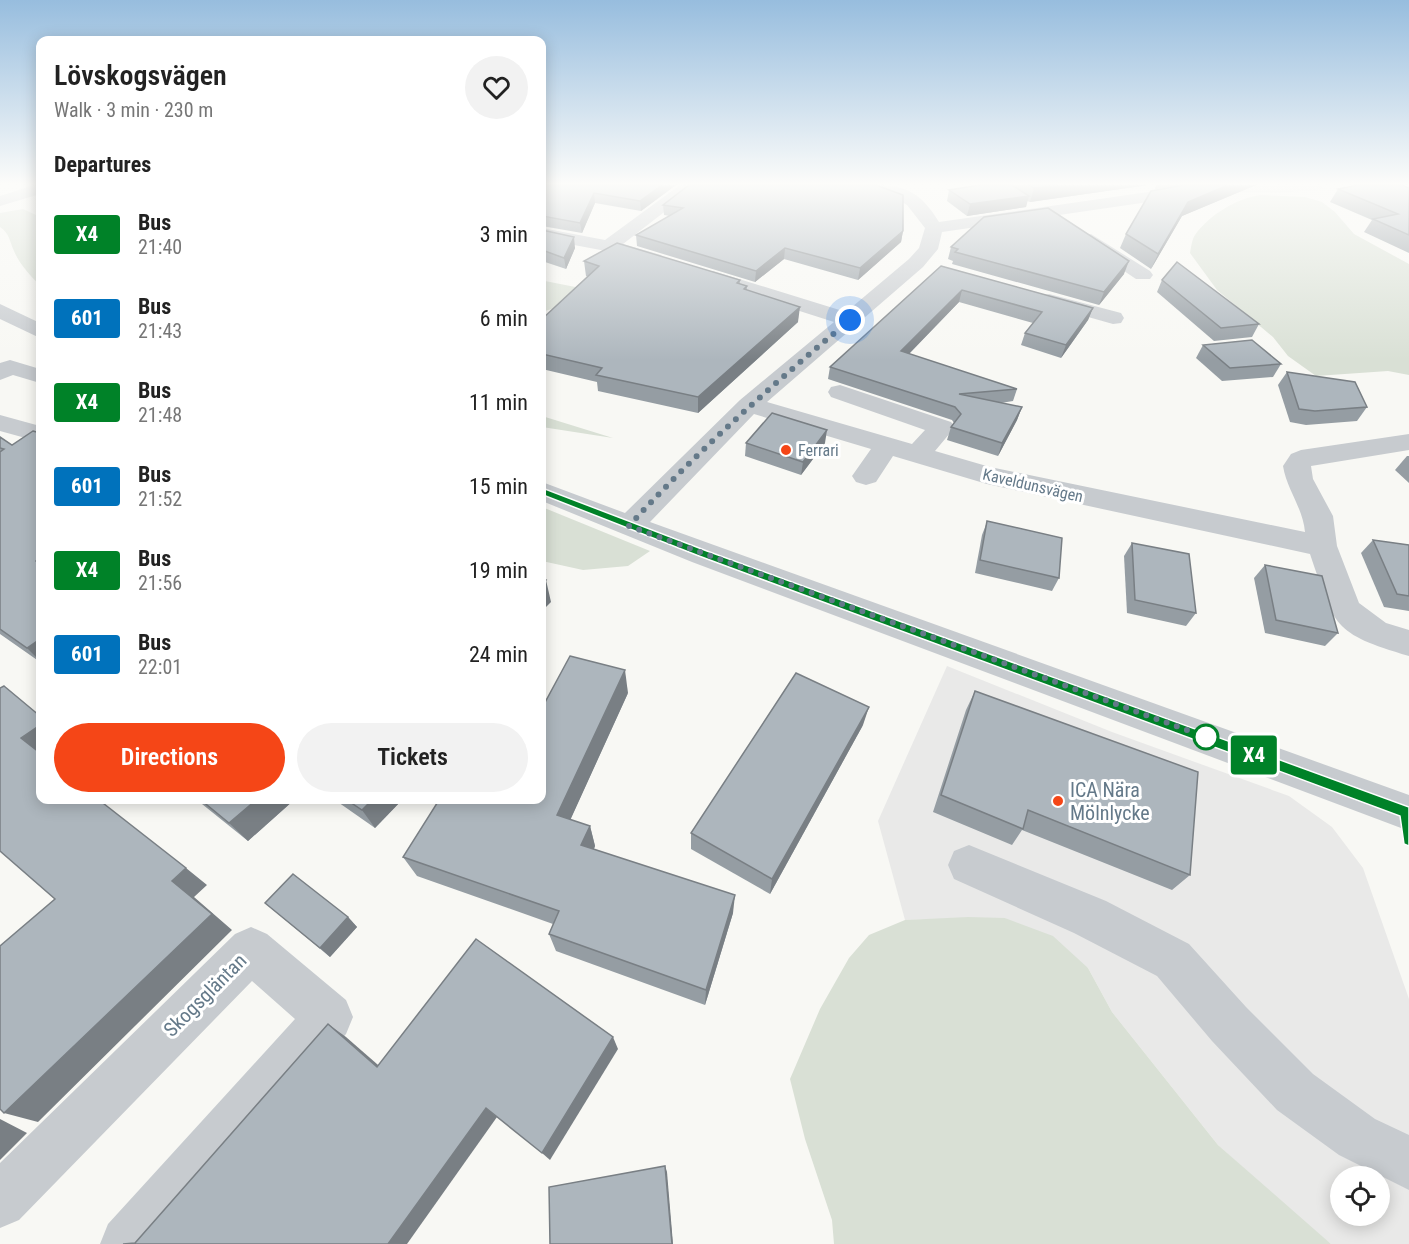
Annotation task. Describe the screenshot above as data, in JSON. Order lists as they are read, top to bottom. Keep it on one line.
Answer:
{"streets":{"street":["Kaveldunsvägen","Skogsgläntan"]},"places":["Ferrari","ICA Nära Mölnlycke"],"lines":["bus line X4"],"page":{"on_map":"X4","heading":[["Lövskogsvägen","Walk · 3 min · 230 m"],"Departures"],"list":[{"mark":"X4","name":"Bus","note":"21:40","value":"3 min"},{"mark":"601","name":"Bus","note":"21:43","value":"6 min"},{"mark":"X4","name":"Bus","note":"21:48","value":"11 min"},{"mark":"601","name":"Bus","note":"21:52","value":"15 min"},{"mark":"X4","name":"Bus","note":"21:56","value":"19 min"},{"mark":"601","name":"Bus","note":"22:01","value":"24 min"}],"buttons":["Directions","Tickets"]}}
